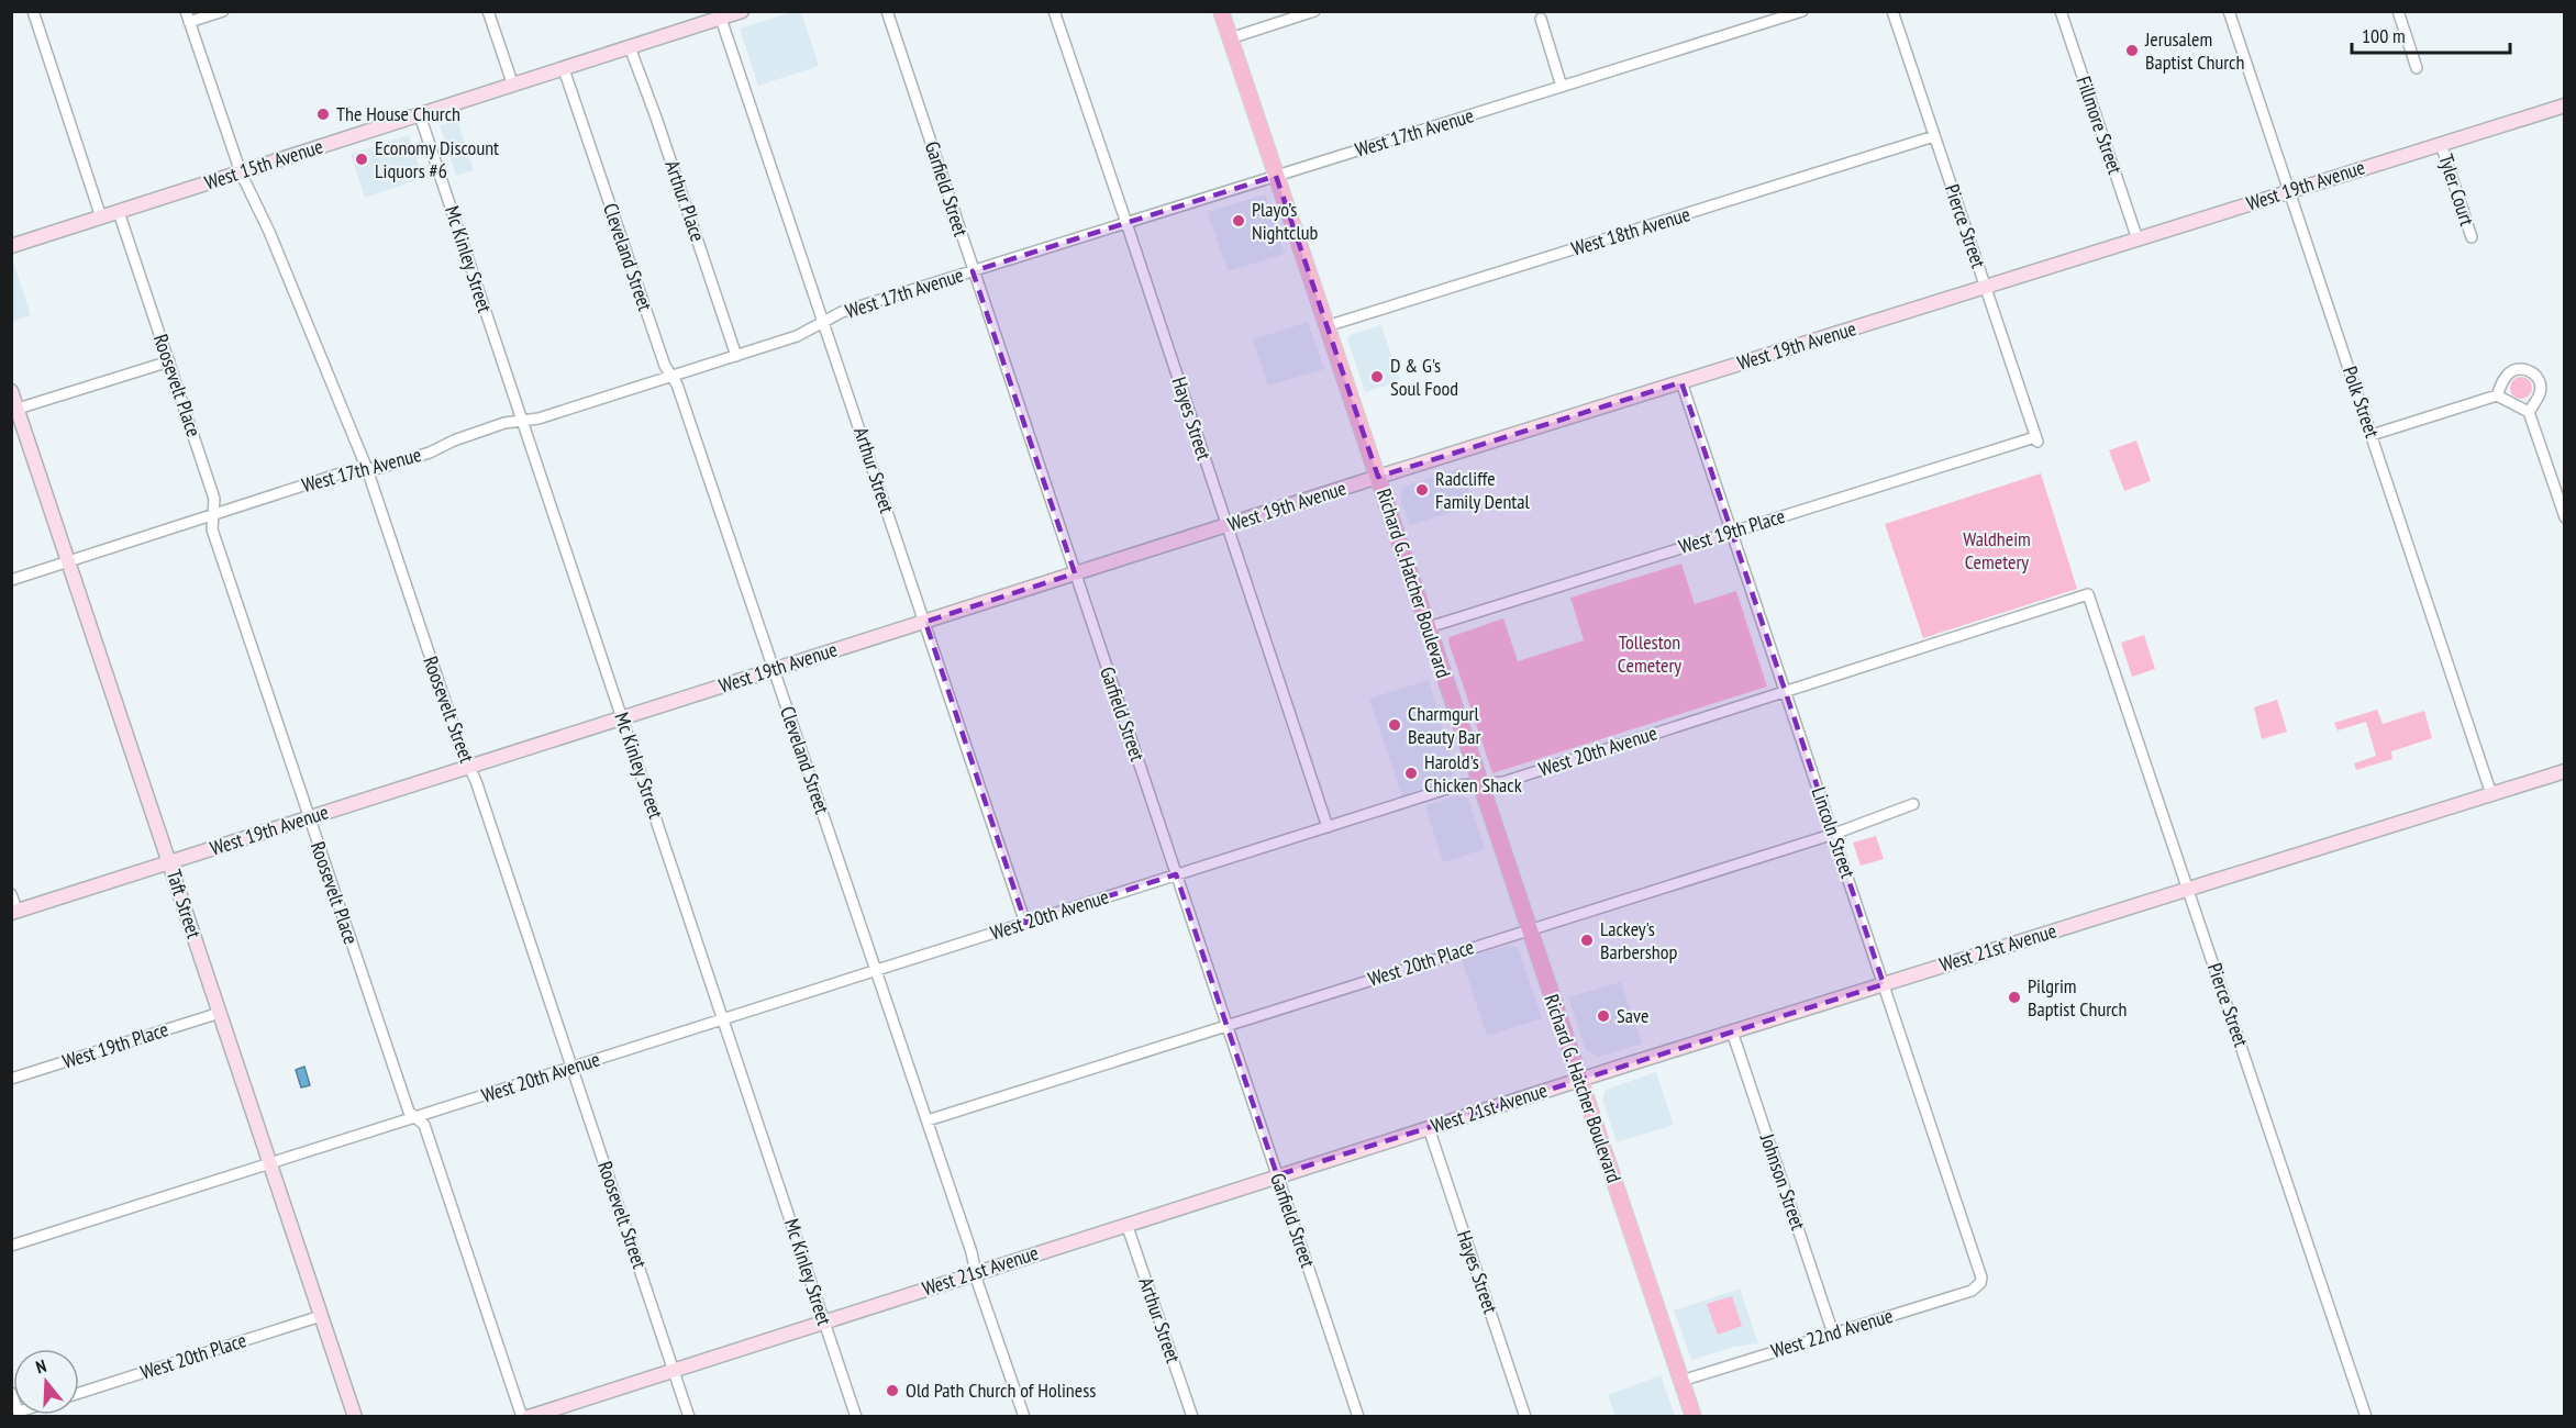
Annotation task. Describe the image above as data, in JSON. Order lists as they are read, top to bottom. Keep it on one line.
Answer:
{"streets":{"main road":["Richard G. Hatcher Boulevard"],"street":["Fillmore Street","West 17th Avenue","West 15th Avenue","West 19th Avenue","Garfield Street","Tyler Court","Arthur Place","Pierce Street","West 18th Avenue","Cleveland Street","Mc Kinley Street","Roosevelt Place","Polk Street","Hayes Street","Arthur Street","West 19th Place","Roosevelt Street","West 20th Avenue","Lincoln Street","Taft Street","West 21st Avenue","West 20th Place","Johnson Street","West 22nd Avenue"]},"crossings":[["Fillmore Street","West 19th Avenue"],["West 17th Avenue","Garfield Street"],["West 17th Avenue","Arthur Place"],["West 17th Avenue","Cleveland Street"],["West 17th Avenue","Mc Kinley Street"],["West 17th Avenue","Roosevelt Place"],["West 17th Avenue","Hayes Street"],["West 17th Avenue","Arthur Street"],["West 17th Avenue","Richard G. Hatcher Boulevard"],["West 17th Avenue","Roosevelt Street"],["West 17th Avenue","Taft Street"],["West 15th Avenue","Arthur Place"],["West 15th Avenue","Cleveland Street"],["West 15th Avenue","Mc Kinley Street"],["West 15th Avenue","Roosevelt Place"],["West 15th Avenue","Arthur Street"],["West 15th Avenue","Roosevelt Street"],["West 19th Avenue","Garfield Street"],["West 19th Avenue","Tyler Court"],["West 19th Avenue","Pierce Street"],["West 19th Avenue","Cleveland Street"],["West 19th Avenue","Mc Kinley Street"],["West 19th Avenue","Roosevelt Place"],["West 19th Avenue","Polk Street"],["West 19th Avenue","Hayes Street"],["West 19th Avenue","Arthur Street"],["West 19th Avenue","Richard G. Hatcher Boulevard"],["West 19th Avenue","Roosevelt Street"],["West 19th Avenue","Lincoln Street"],["West 19th Avenue","Taft Street"],["Garfield Street","West 20th Avenue"],["Garfield Street","West 21st Avenue"],["Garfield Street","West 20th Place"],["Pierce Street","West 18th Avenue"],["Pierce Street","West 19th Place"],["Pierce Street","West 20th Avenue"],["Pierce Street","West 21st Avenue"],["West 18th Avenue","Richard G. Hatcher Boulevard"],["Cleveland Street","West 20th Avenue"],["Cleveland Street","West 21st Avenue"],["Cleveland Street","West 20th Place"],["Mc Kinley Street","West 20th Avenue"],["Mc Kinley Street","West 21st Avenue"],["Roosevelt Place","West 20th Avenue"],["Polk Street","West 21st Avenue"],["Hayes Street","West 20th Avenue"],["Hayes Street","West 21st Avenue"],["Arthur Street","West 20th Avenue"],["Arthur Street","West 21st Avenue"],["West 19th Place","Richard G. Hatcher Boulevard"],["West 19th Place","Lincoln Street"],["West 19th Place","Taft Street"],["Richard G. Hatcher Boulevard","West 20th Avenue"],["Richard G. Hatcher Boulevard","West 21st Avenue"],["Richard G. Hatcher Boulevard","West 20th Place"],["Richard G. Hatcher Boulevard","West 22nd Avenue"],["Roosevelt Street","West 20th Avenue"],["Roosevelt Street","West 21st Avenue"],["West 20th Avenue","Lincoln Street"],["West 20th Avenue","Taft Street"],["Lincoln Street","West 21st Avenue"],["Lincoln Street","West 20th Place"],["Lincoln Street","West 22nd Avenue"],["Taft Street","West 20th Place"],["West 21st Avenue","Johnson Street"],["Johnson Street","West 22nd Avenue"]],"parks":["Waldheim Cemetery","Tolleston Cemetery"],"places":["Jerusalem Baptist Church","The House Church","Economy Discount Liquors #6","Playo’s Nightclub","D & G's Soul Food","Radcliffe Family Dental","Charmgurl Beauty Bar","Harold's Chicken Shack","Lackey's Barbershop","Pilgrim Baptist Church","Save","Old Path Church of Holiness"],"scale_bar":"100 m","north":"top"}
